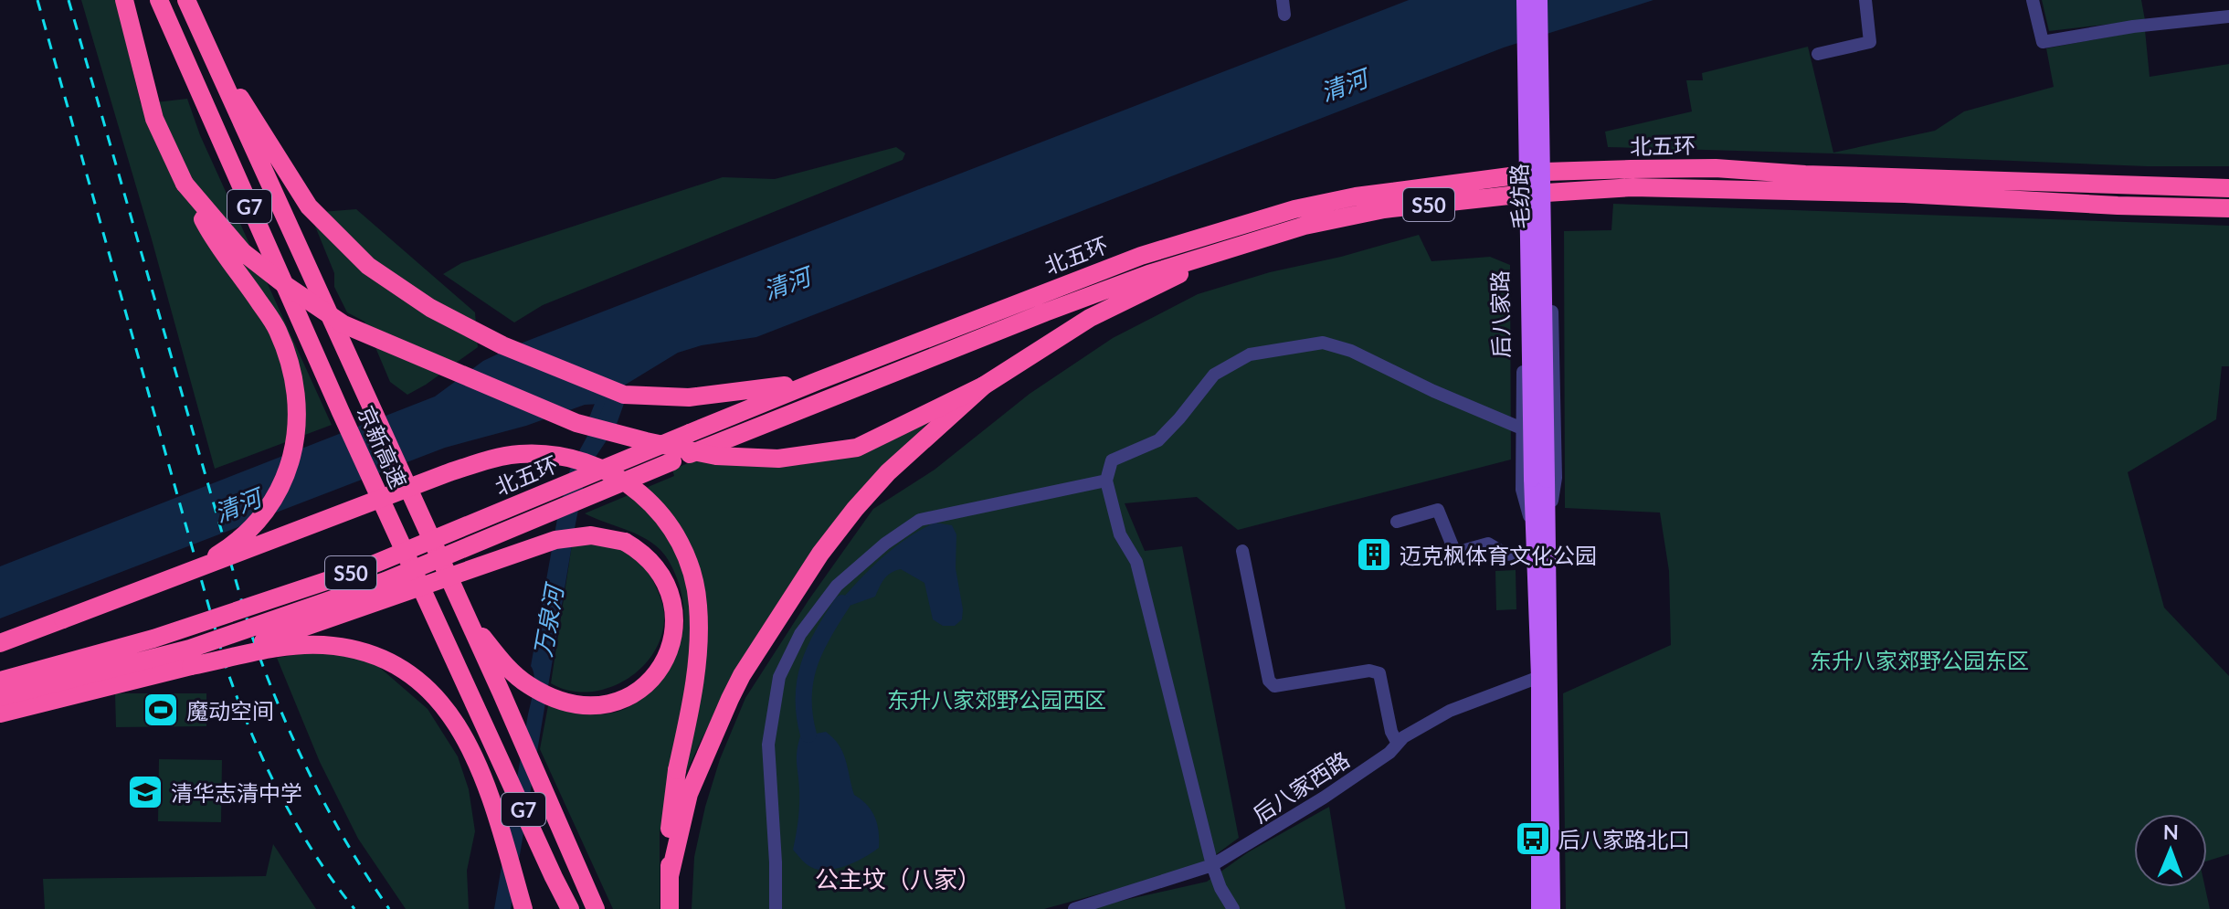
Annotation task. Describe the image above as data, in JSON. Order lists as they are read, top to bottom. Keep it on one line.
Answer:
{"streets":{"highway":["北五环","S50","G7","京新高速"],"main road":["毛纺路","后八家路"],"street":["后八家西路"]},"crossings":[["毛纺路","后八家路"],["后八家路","后八家西路"]],"districts":["公主坟（八家）"],"water":["清河","万泉河"],"parks":["东升八家郊野公园东区","东升八家郊野公园西区"],"places":{"building":["迈克枫体育文化公园"],"sports":["魔动空间"],"school or university":["清华志清中学"],"bus stop":["后八家路北口"]},"north":"top"}
